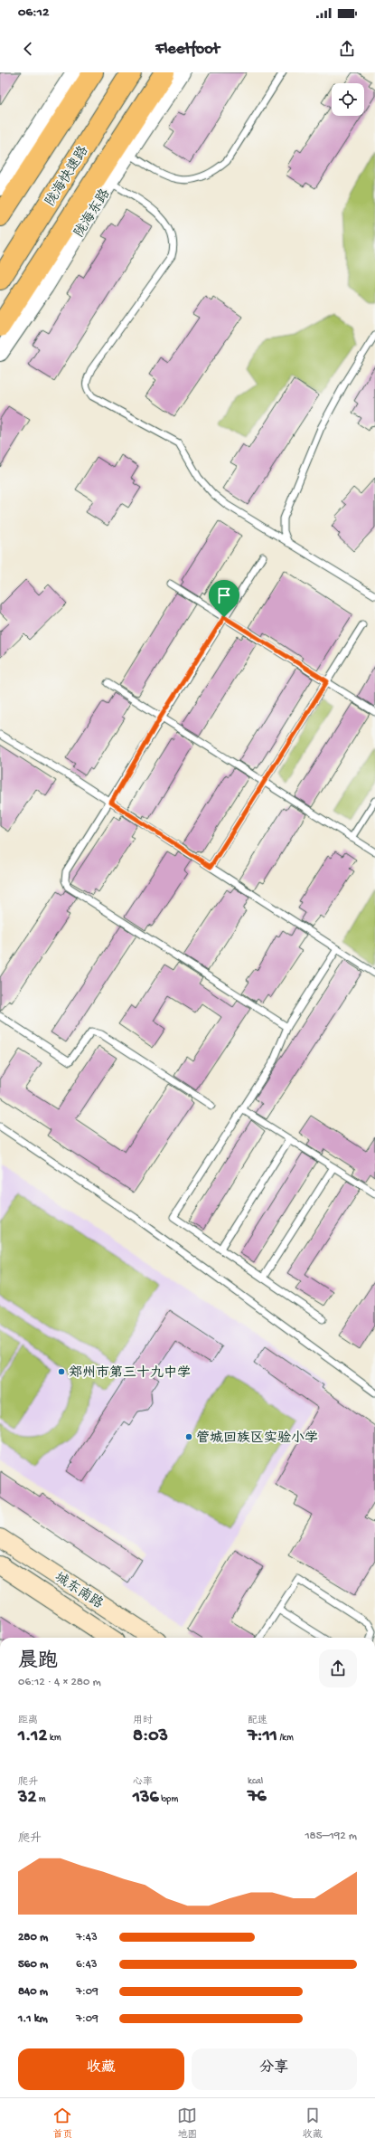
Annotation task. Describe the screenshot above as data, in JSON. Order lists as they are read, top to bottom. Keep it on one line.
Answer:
{"streets":{"highway":["陇海快速路"],"main road":["城东南路"],"street":["陇海东路"]},"places":["郑州市第三十九中学","管城回族区实验小学"],"page":{"status":"06:12","header":"Fleetfoot","heading":["晨跑","06:12 · 4 × 280 m"],"stats":[["距离","1.12 km"],["用时","8:03"],["配速","7:11 /km"],["爬升","32 m"],["心率","136 bpm"],["kcal","76"]],"chart":["爬升","185–192 m"],"list":[{"name":"280 m","note":"7:43"},{"name":"560 m","note":"6:43"},{"name":"840 m","note":"7:09"},{"name":"1.1 km","note":"7:09"}],"buttons":["收藏","分享"],"tabs":["首页","地图","收藏"]}}
